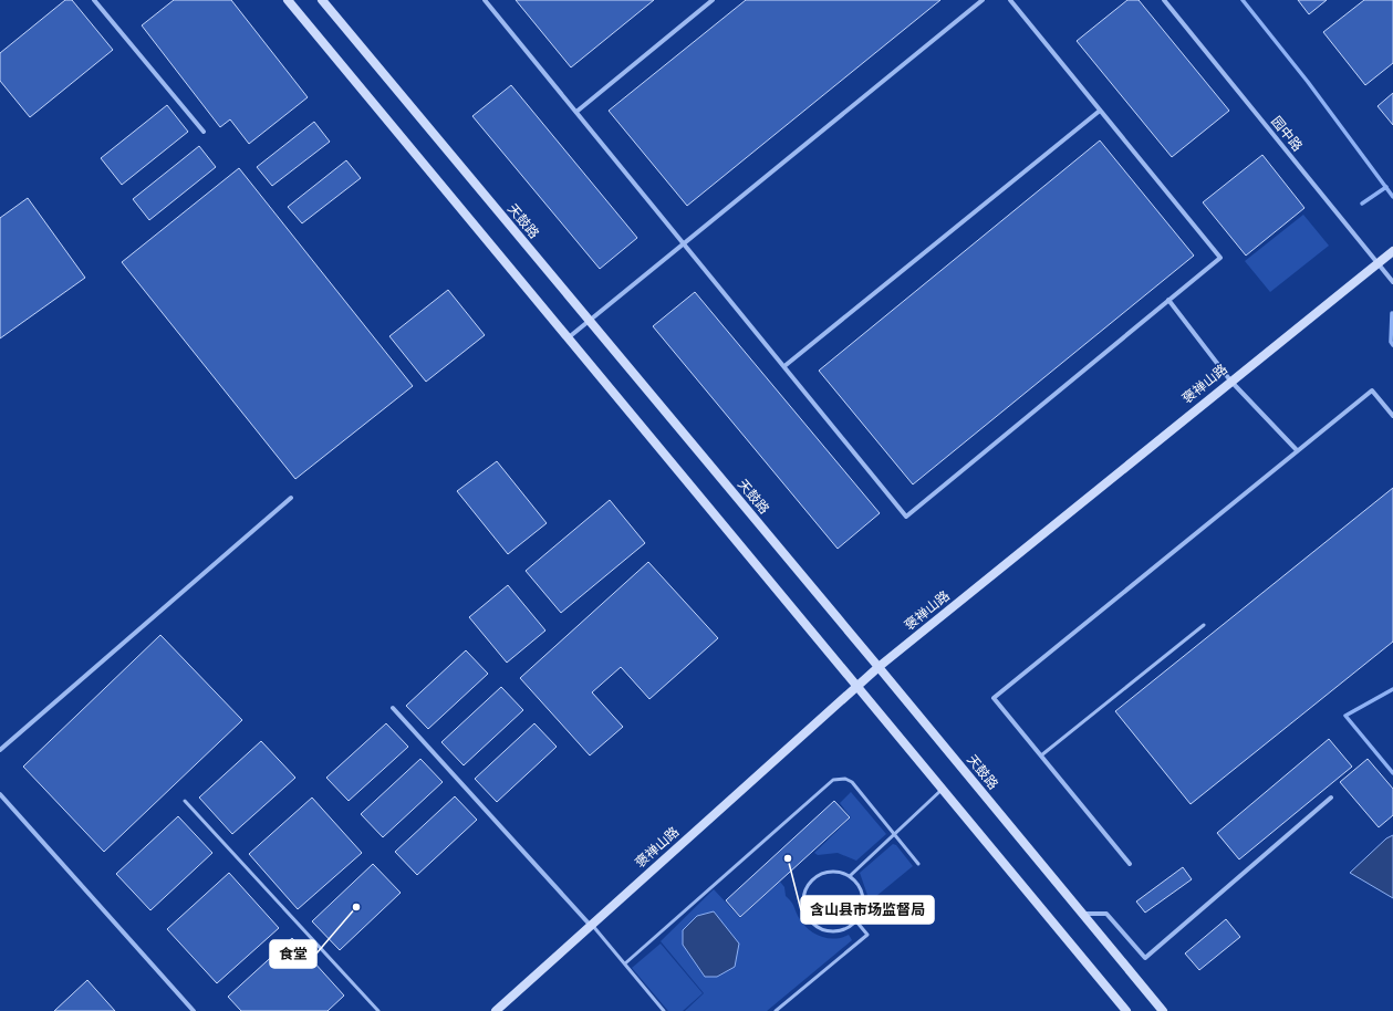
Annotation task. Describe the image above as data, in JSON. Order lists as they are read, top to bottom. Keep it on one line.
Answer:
{"streets":{"main road":["天鼓路","褒禅山路"],"street":["园中路"]},"crossings":[["园中路","褒禅山路"],["天鼓路","褒禅山路"]],"places":["含山县市场监督局","食堂"]}
